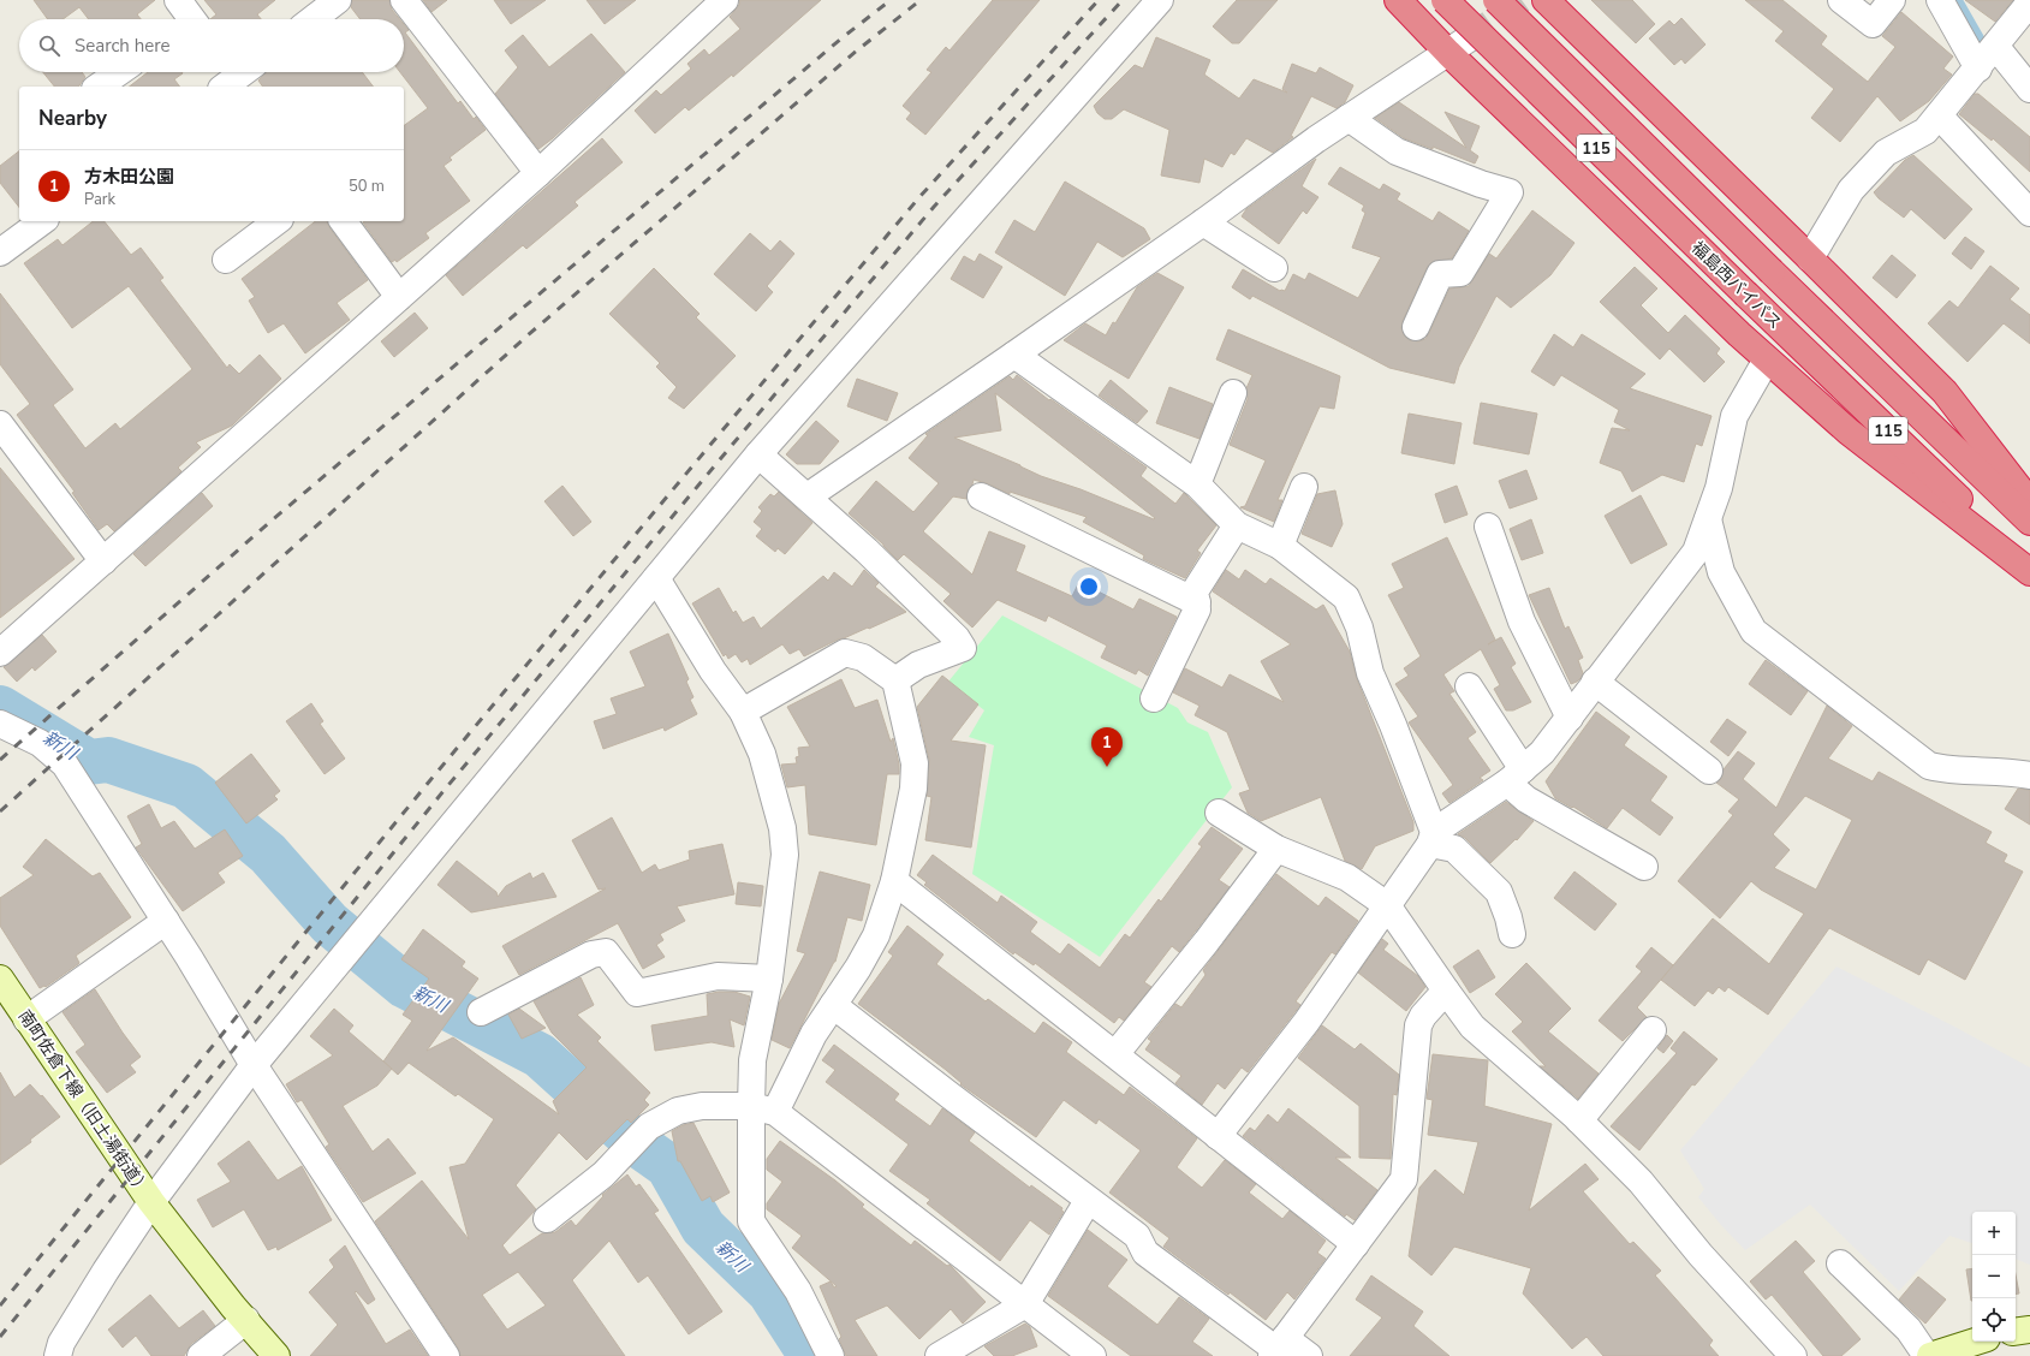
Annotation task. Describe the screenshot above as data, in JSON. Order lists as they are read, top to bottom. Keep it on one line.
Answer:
{"streets":{"highway":["115","福島西バイパス"],"street":["南町佐倉下線（旧土湯街道）"]},"water":["新川"],"page":{"search":"Search here","heading":"Nearby","list":[{"mark":"1","name":"方木田公園","note":"Park","value":"50 m"}],"pins":"1","map_buttons":["+","−"]}}
